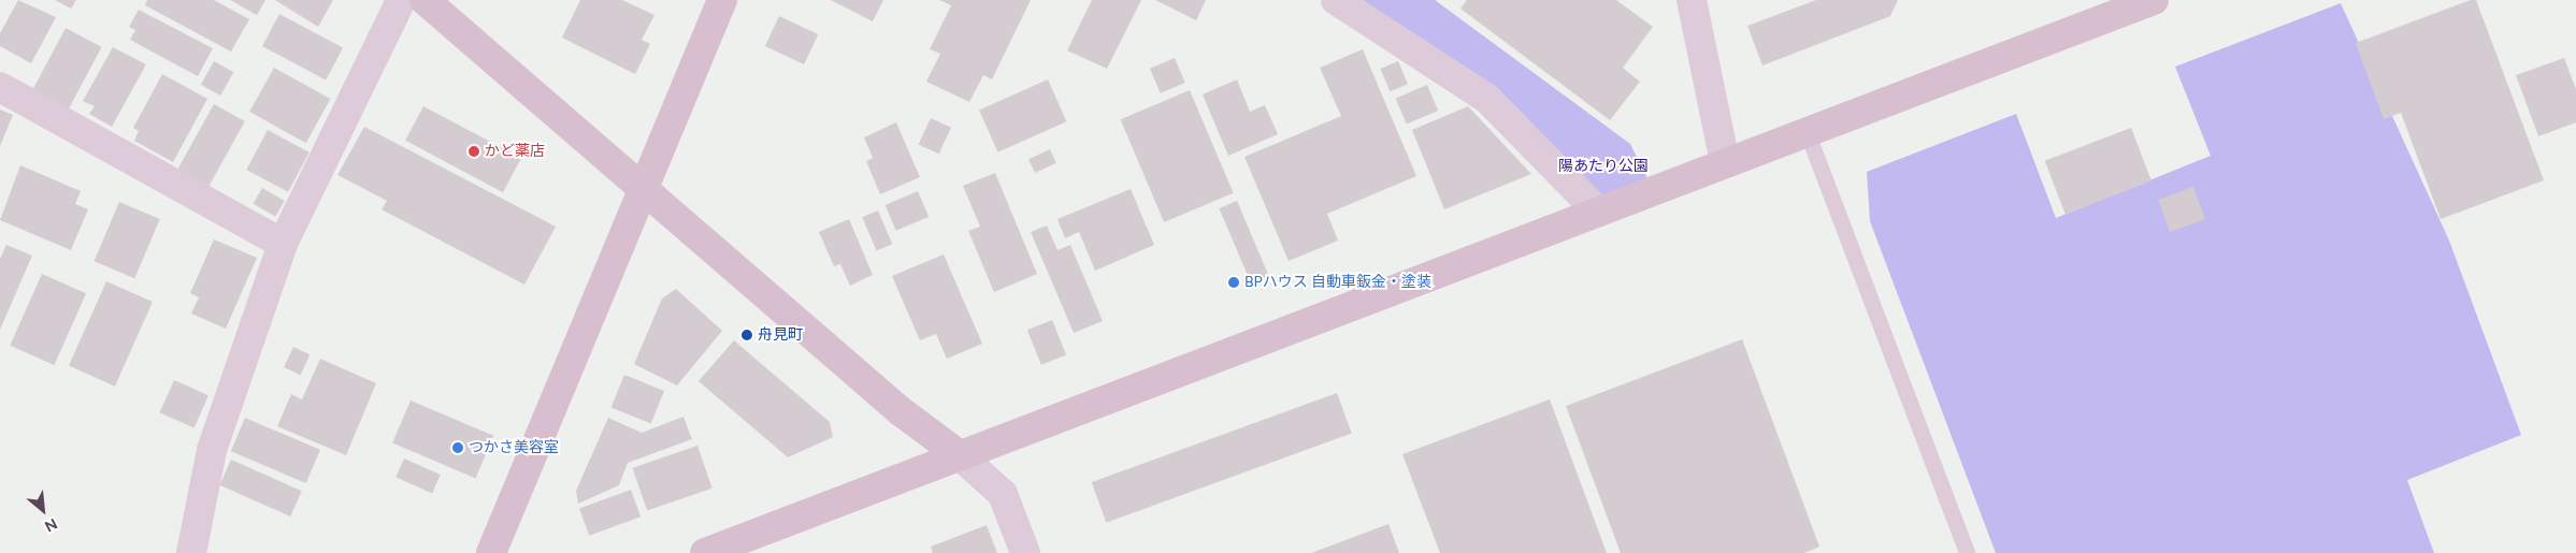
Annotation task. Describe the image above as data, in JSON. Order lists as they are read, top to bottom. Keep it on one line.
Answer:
{"parks":["陽あたり公園"],"places":["かど薬店","BPハウス 自動車鈑金・塗装","舟見町","つかさ美容室"],"north":"bottom right"}
